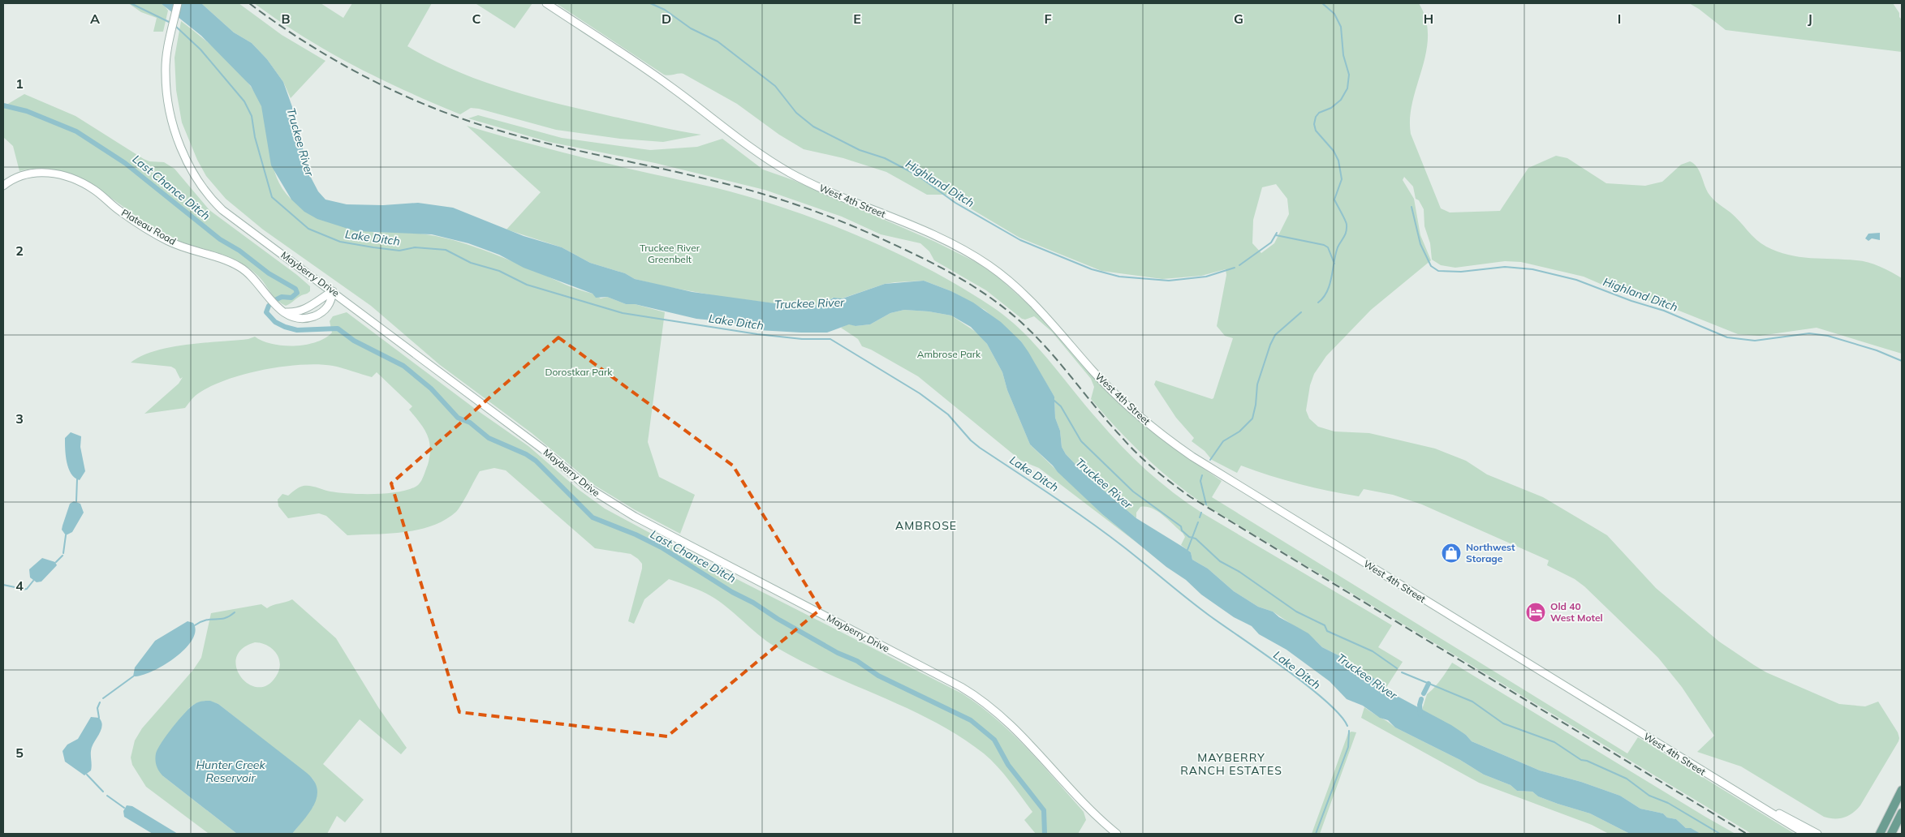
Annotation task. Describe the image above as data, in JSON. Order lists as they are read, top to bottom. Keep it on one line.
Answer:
{"streets":{"main road":["West 4th Street","Plateau Road","Mayberry Drive"]},"crossings":[["Plateau Road","Mayberry Drive"]],"districts":["AMBROSE","MAYBERRY RANCH ESTATES"],"water":["Truckee River","Highland Ditch","Last Chance Ditch","Lake Ditch","Hunter Creek Reservoir"],"parks":["Truckee River Greenbelt","Ambrose Park","Dorostkar Park"],"places":{"shop":["Northwest Storage"],"hotel":["Old 40 West Motel"]},"grid":{"columns":["A","B","C","D","E","F","G","H","I","J"],"rows":["1","2","3","4","5"]}}
